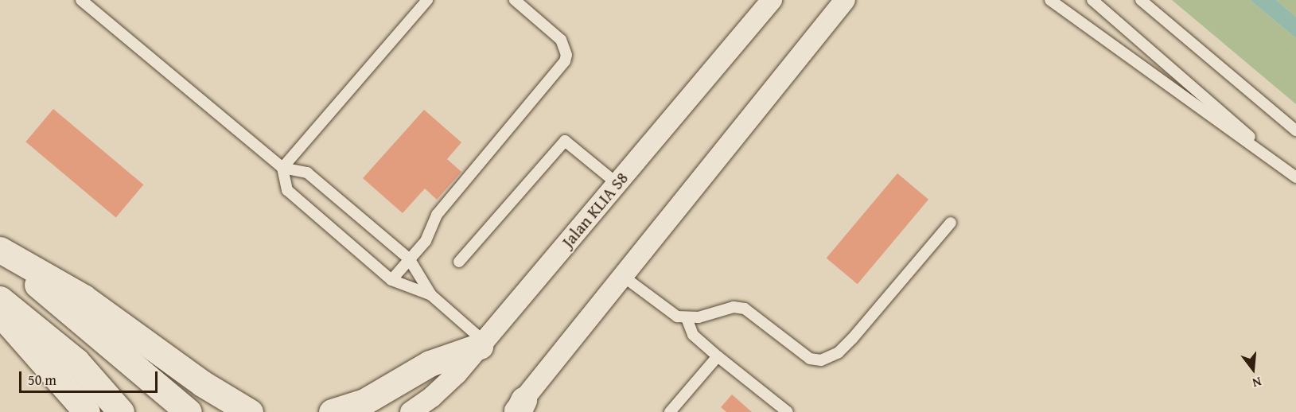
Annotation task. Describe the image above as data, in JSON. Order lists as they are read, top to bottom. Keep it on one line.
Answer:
{"streets":{"street":["Jalan KLIA S8"]},"scale_bar":"50 m","north":"bottom"}
